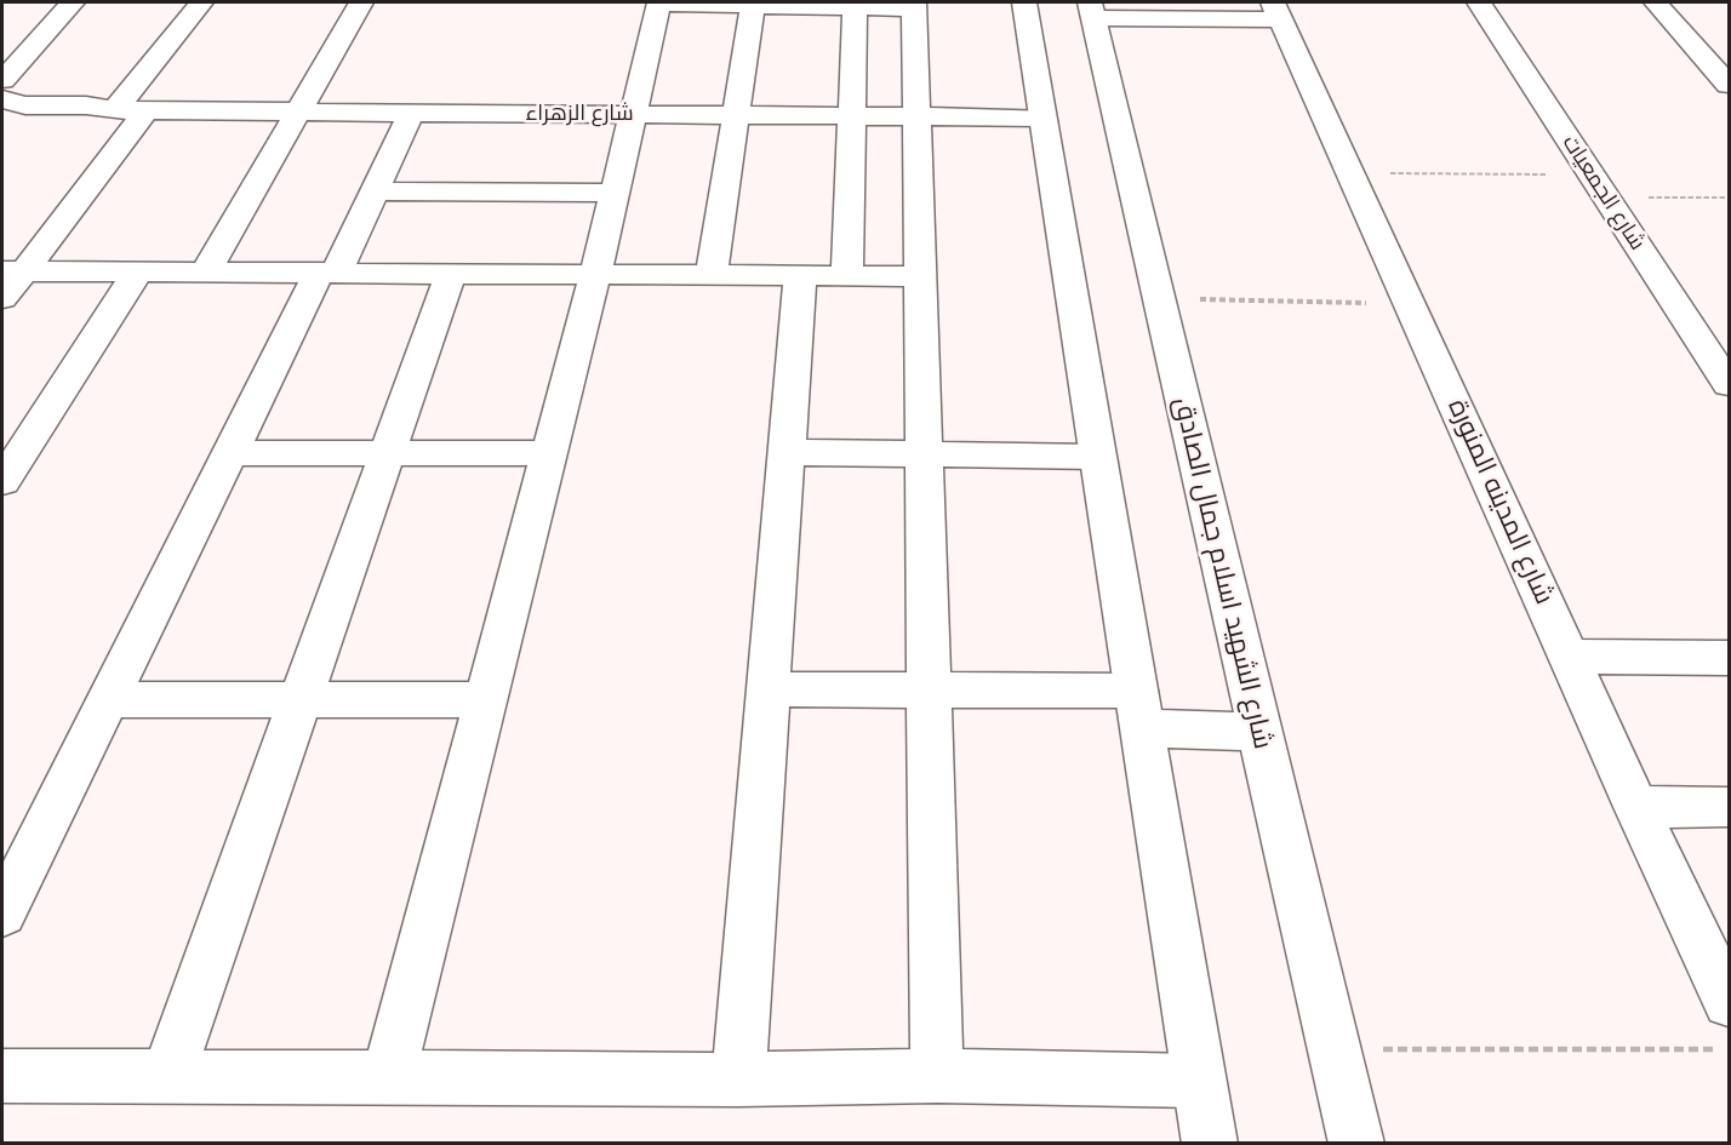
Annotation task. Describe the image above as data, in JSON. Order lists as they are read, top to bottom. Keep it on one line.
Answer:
{"streets":{"street":["شارع الزهراء","شارع الجمعيات","شارع المدينه المنورة","شارع الشهيد اسلام جمال الصادق"]}}
